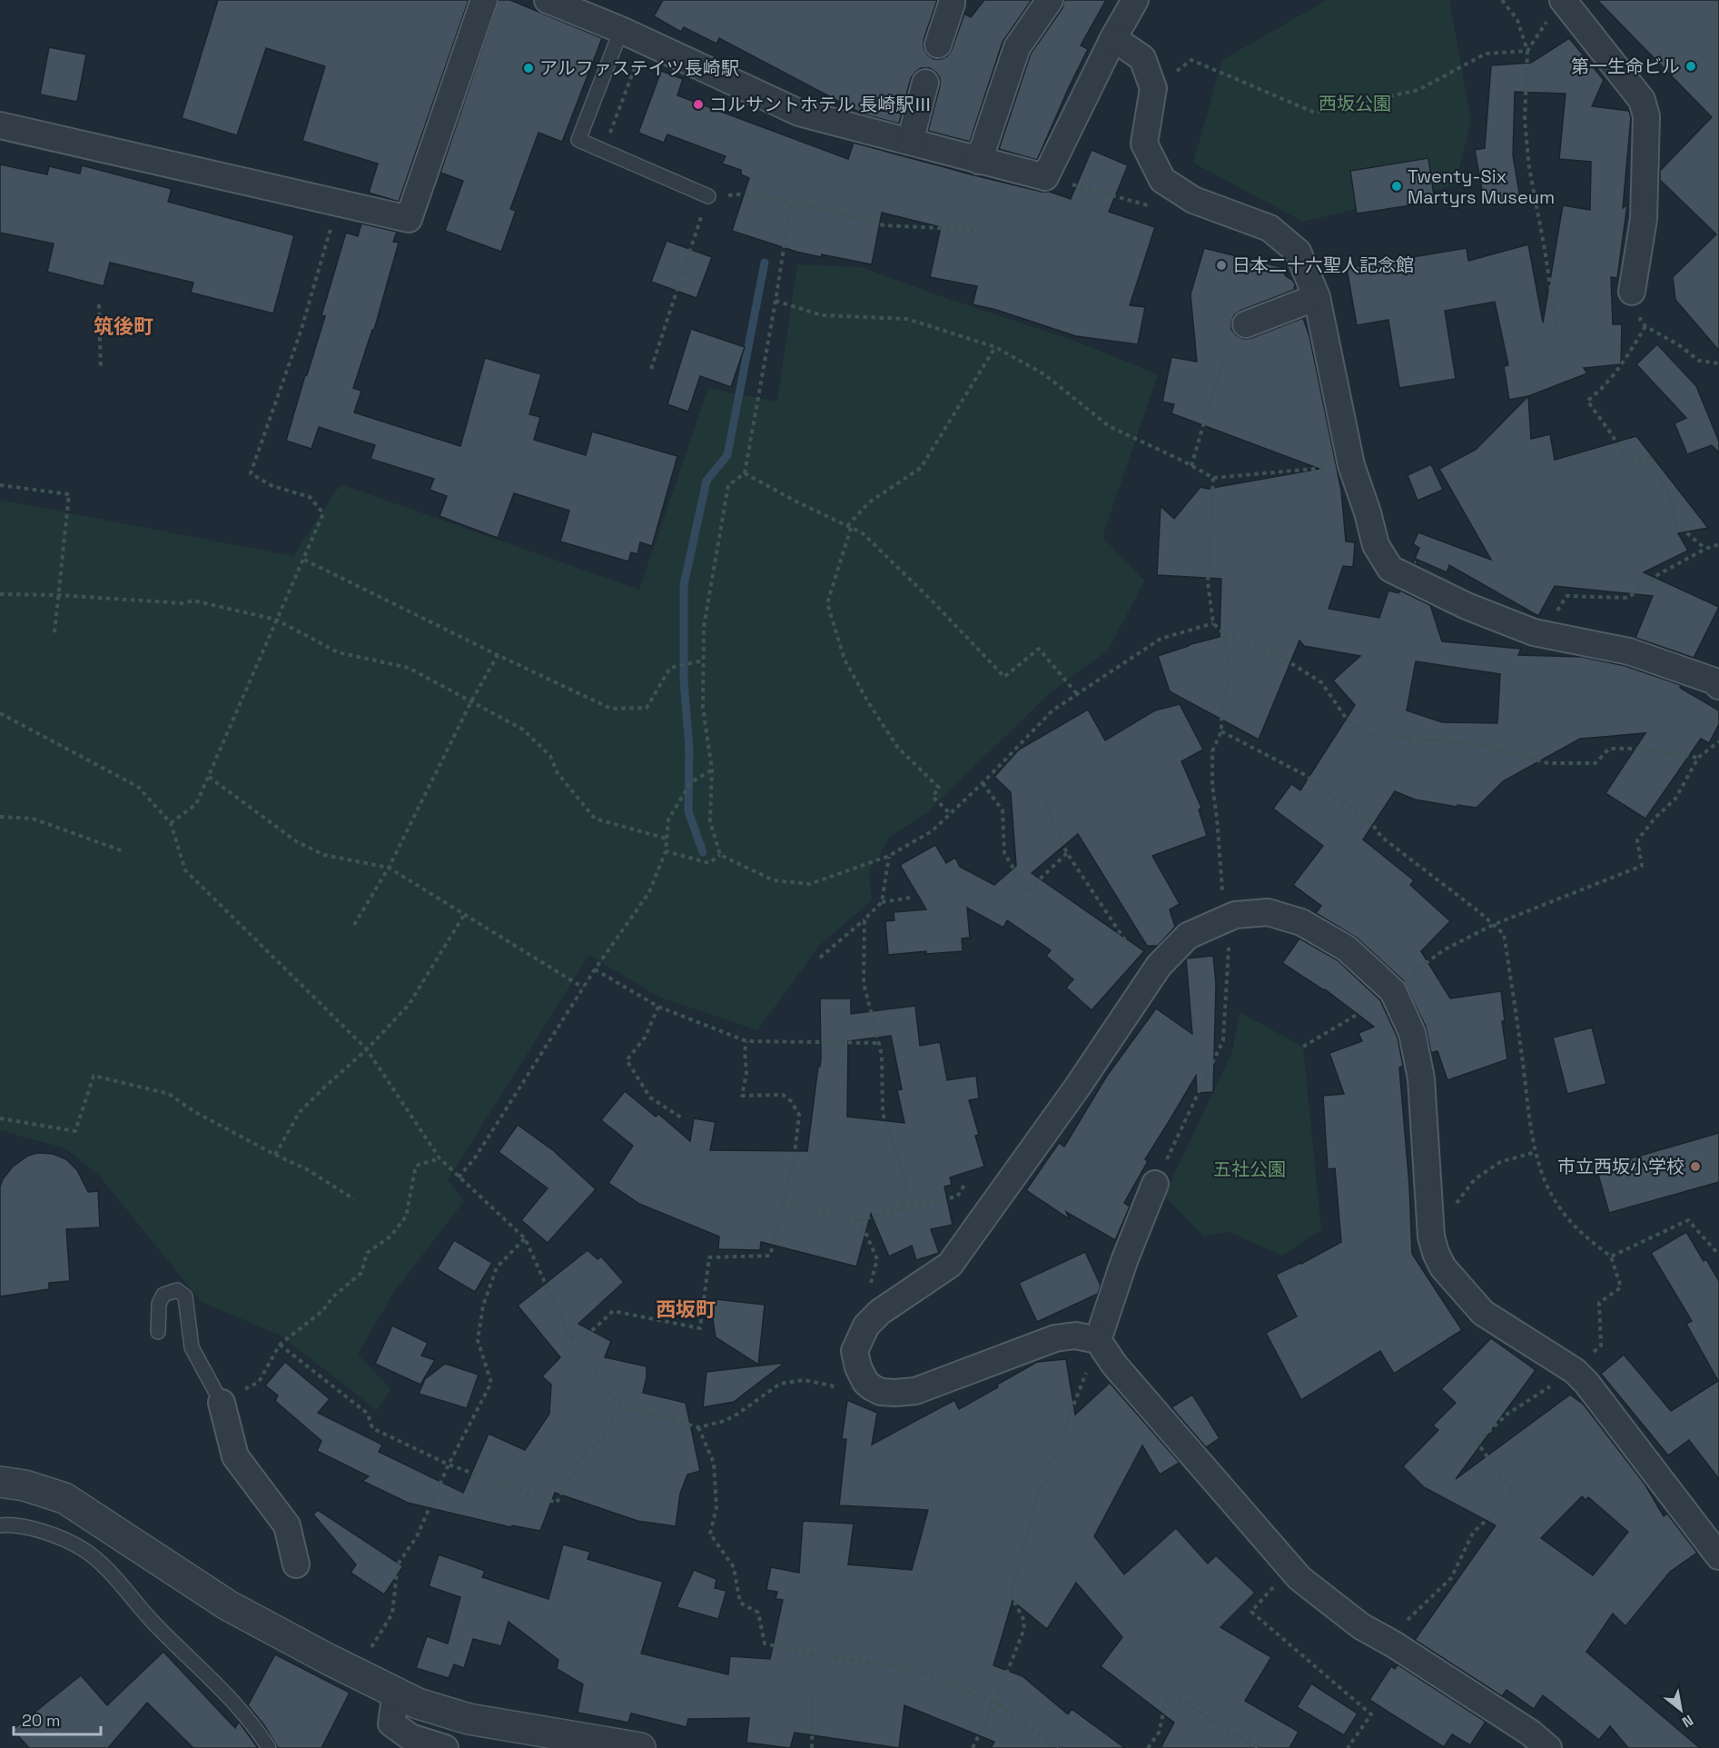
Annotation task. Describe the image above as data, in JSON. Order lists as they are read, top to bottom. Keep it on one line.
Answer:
{"districts":["筑後町","西坂町"],"parks":["西坂公園","五社公園"],"places":["第一生命ビル","アルファステイツ長崎駅","コルサントホテル 長崎駅Ⅲ","Twenty-Six Martyrs Museum","日本二十六聖人記念館","市立西坂小学校"],"scale_bar":"20 m","north":"bottom right"}
